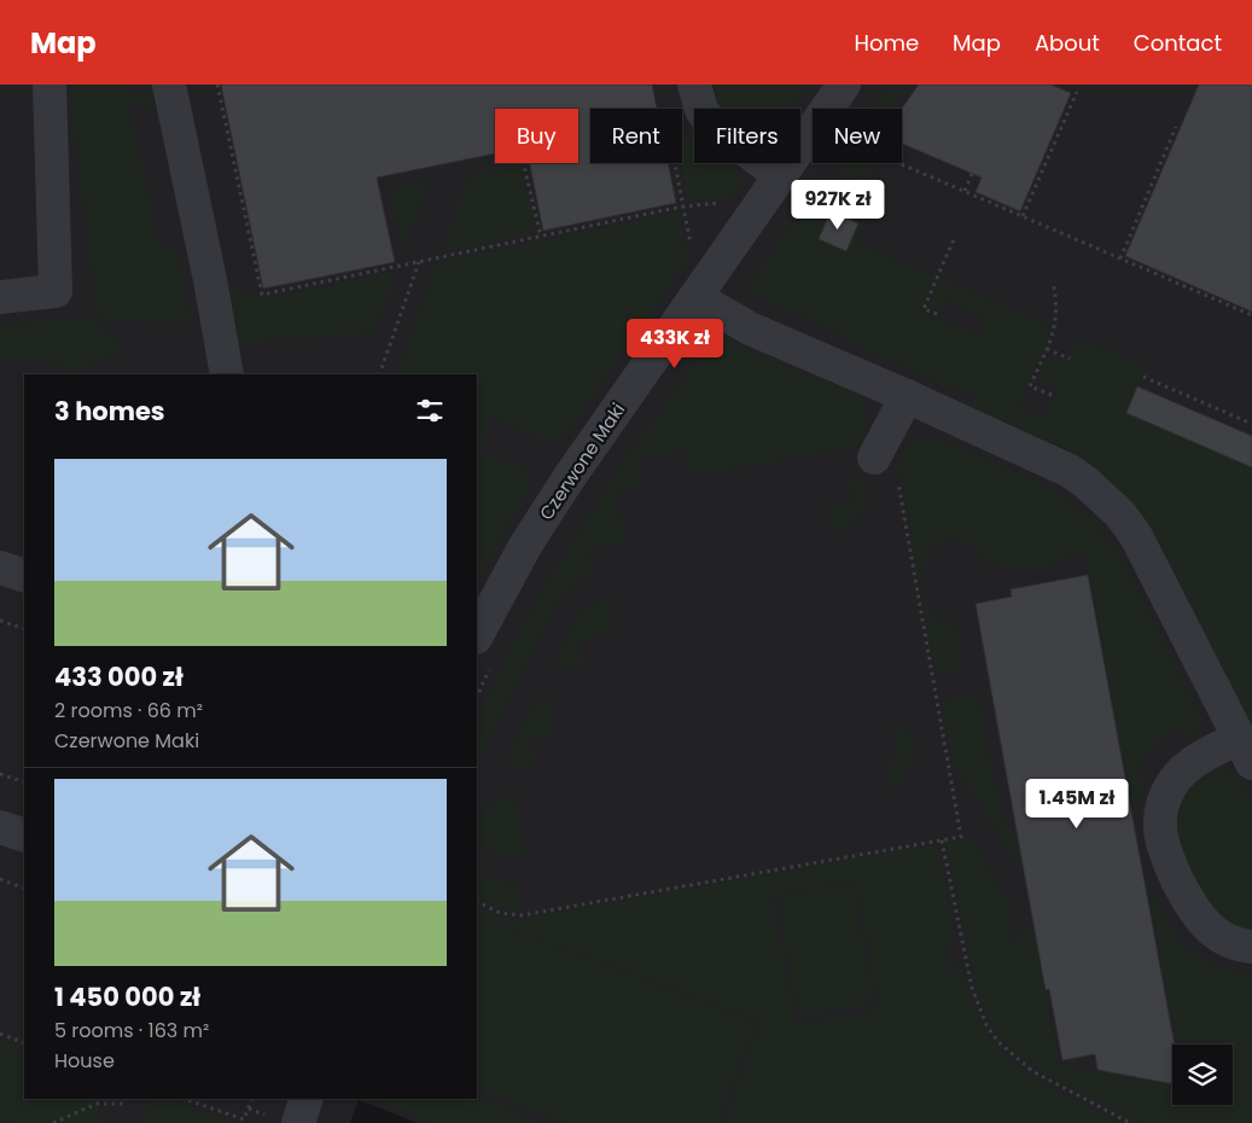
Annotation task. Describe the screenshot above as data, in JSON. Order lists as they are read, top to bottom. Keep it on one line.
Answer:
{"streets":{"street":["Czerwone Maki"]},"page":{"header":"Map","nav":["Home","Map","About","Contact"],"chip":["Buy","Rent","Filters","New"],"price":["927K zł","433K zł","1.45M zł"],"heading":"3 homes","list":[{"name":"433 000 zł","note":"2 rooms · 66 m² · Czerwone Maki"},{"name":"1 450 000 zł","note":"5 rooms · 163 m² · House"}]}}
